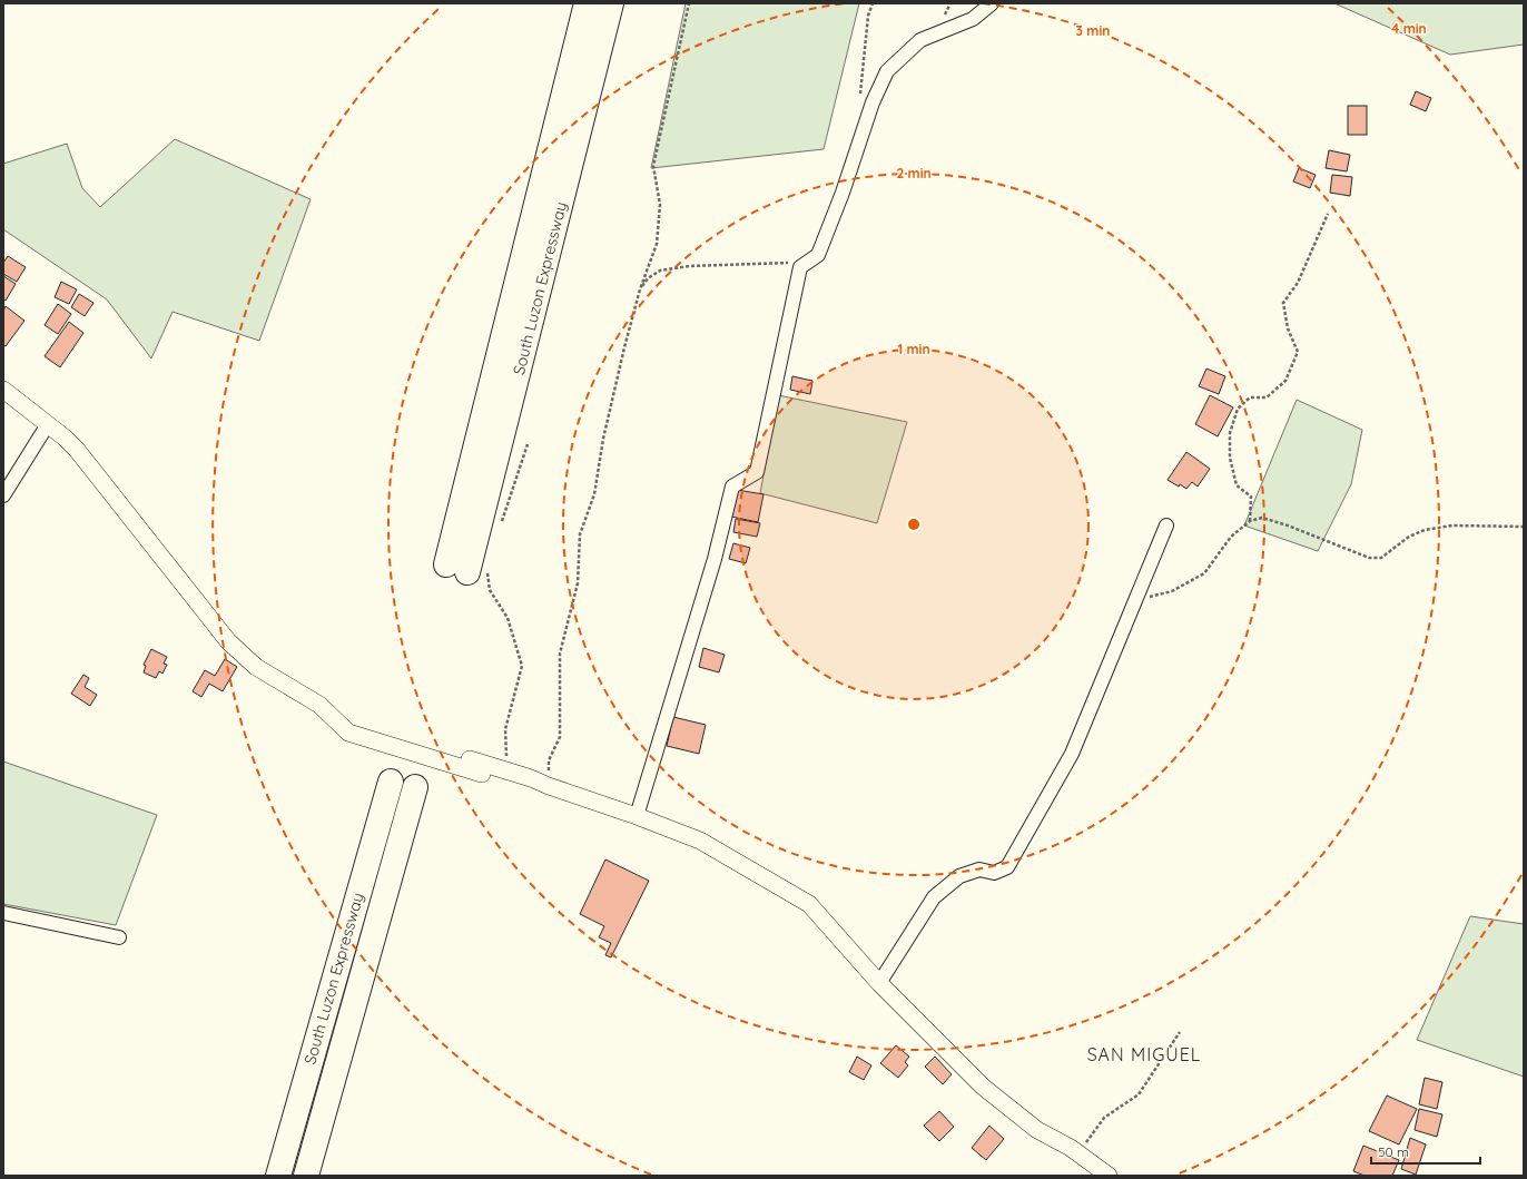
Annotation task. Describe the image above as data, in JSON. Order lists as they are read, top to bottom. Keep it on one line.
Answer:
{"streets":{"highway":["South Luzon Expressway"]},"districts":["SAN MIGUEL"],"scale_bar":"50 m","rings":["4 min","3 min","2 min","1 min"]}
